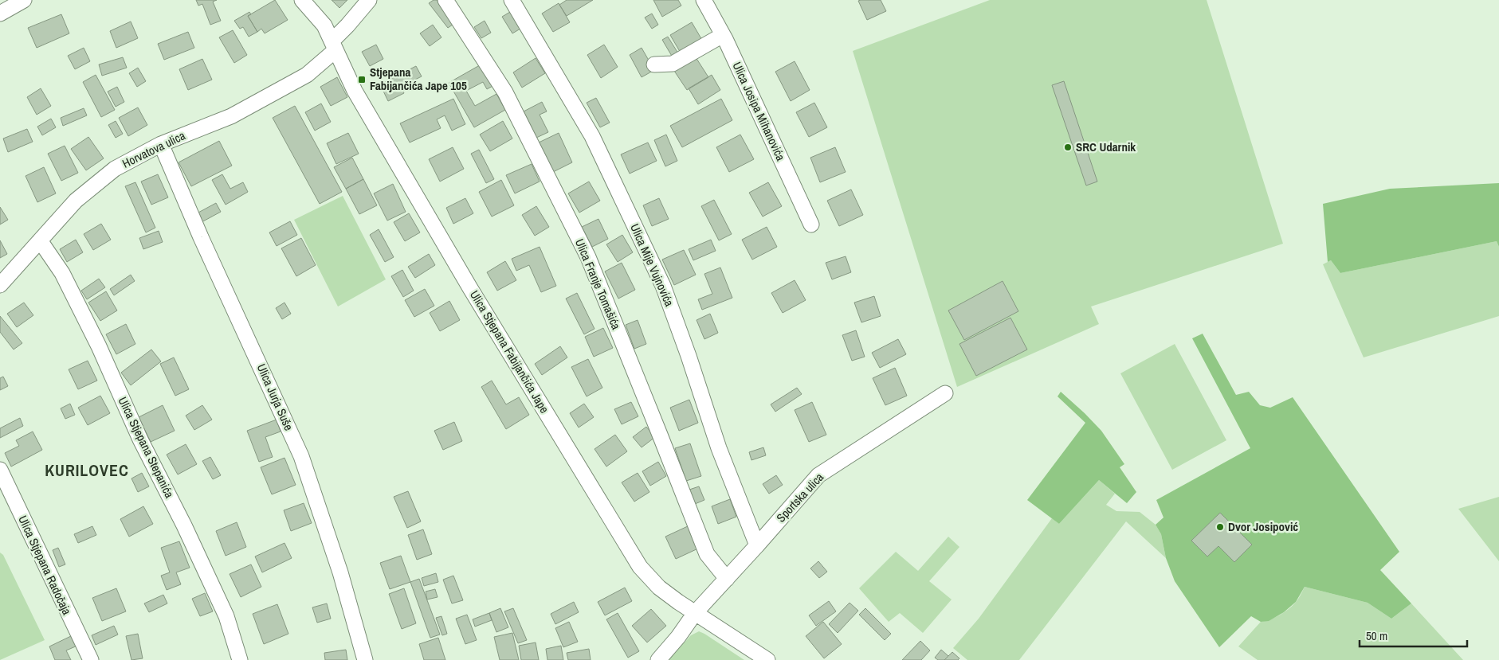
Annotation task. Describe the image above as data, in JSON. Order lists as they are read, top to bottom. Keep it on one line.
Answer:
{"streets":{"street":["Ulica Josipa Mihanovića","Horvatova ulica","Ulica Mije Vujnovića","Ulica Franje Tomašića","Ulica Stjepana Fabijančića Jape","Ulica Jurja Suše","Ulica Stjepana Stepanića","Sportska ulica","Ulica Stjepana Radočaja"]},"crossings":[["Horvatova ulica","Ulica Stjepana Fabijančića Jape"],["Horvatova ulica","Ulica Jurja Suše"],["Horvatova ulica","Ulica Stjepana Stepanića"],["Ulica Mije Vujnovića","Sportska ulica"],["Ulica Franje Tomašića","Sportska ulica"],["Ulica Stjepana Fabijančića Jape","Sportska ulica"]],"districts":["KURILOVEC"],"places":{"transit":["Stjepana Fabijančića Jape 105"],"other":["SRC Udarnik","Dvor Josipović"]},"scale_bar":"50 m"}
